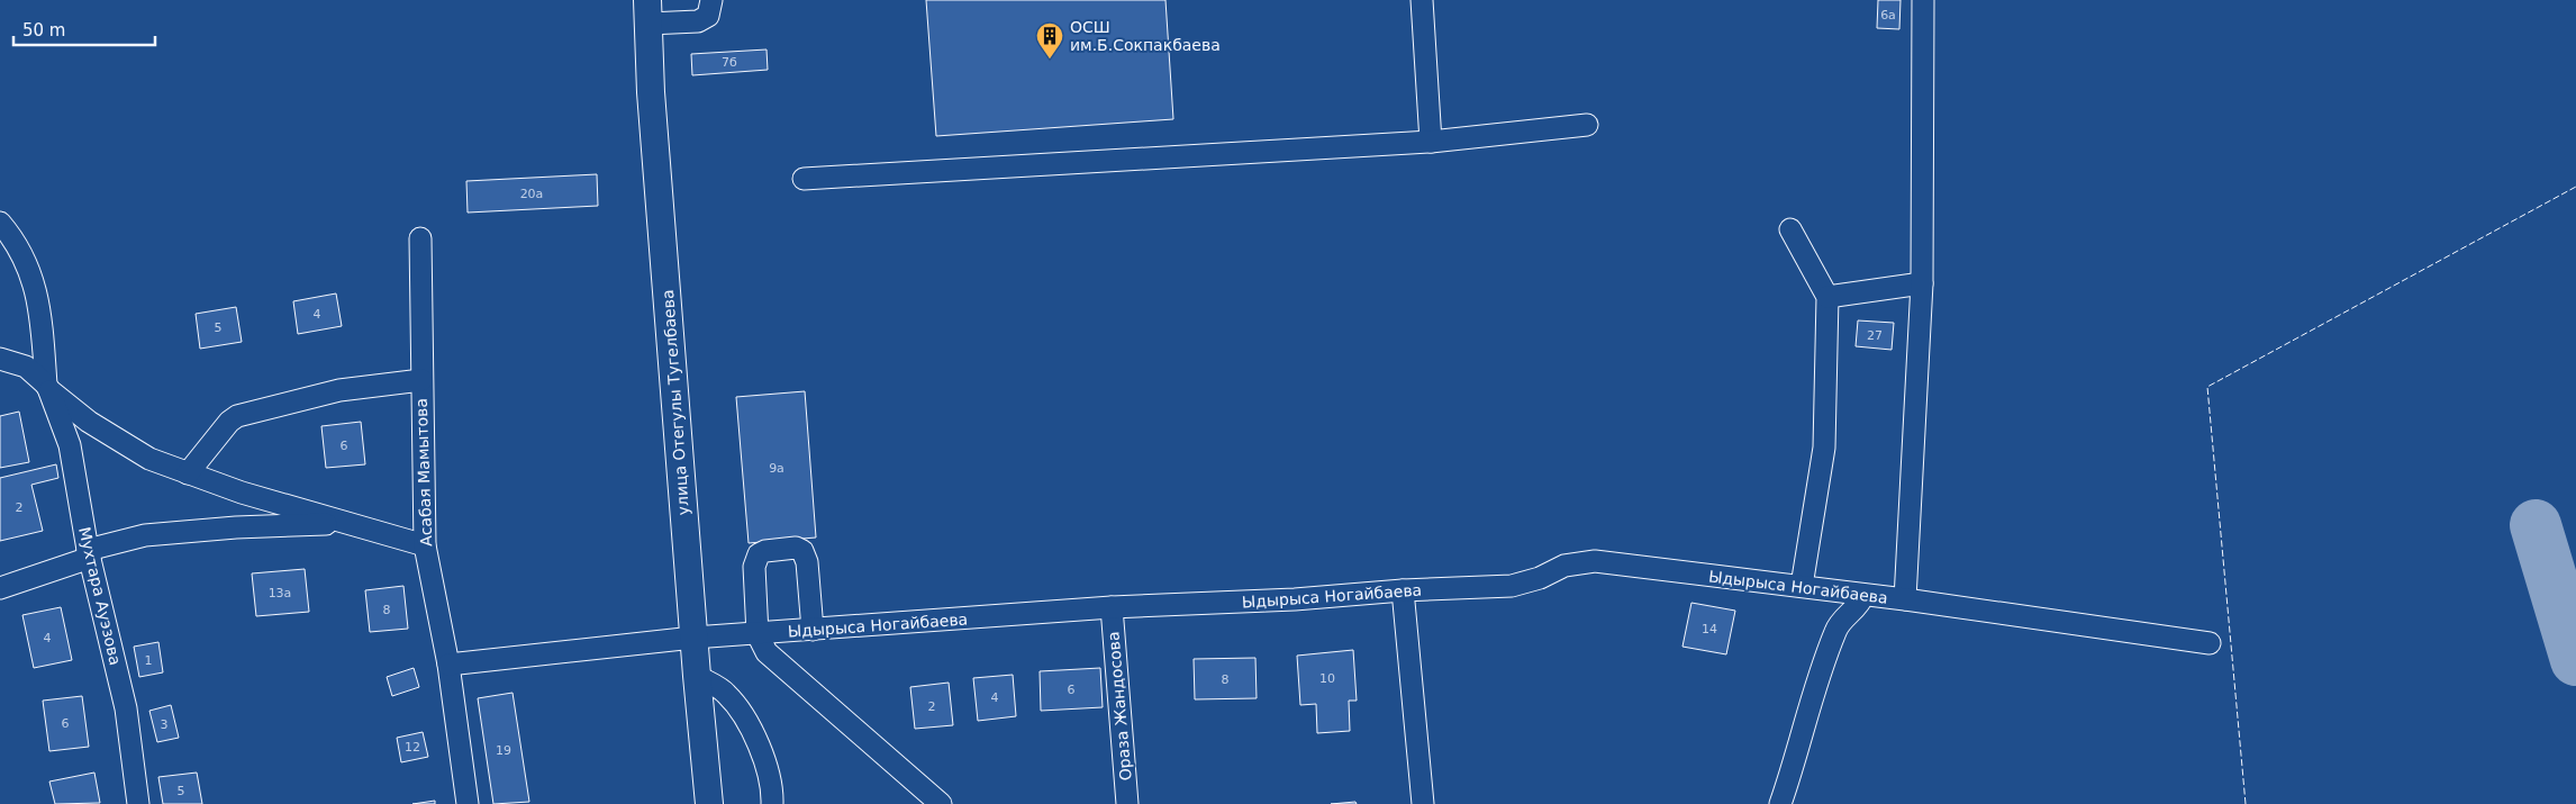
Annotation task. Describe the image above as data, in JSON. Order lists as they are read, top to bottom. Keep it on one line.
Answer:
{"streets":{"main road":["улица Отегулы Тугелбаева"],"street":["Асабая Мамытова","Ыдырыса Ногайбаева","Мухтара Ауэзова","Ораза Жандосова"]},"crossings":[["улица Отегулы Тугелбаева","Ыдырыса Ногайбаева"],["Асабая Мамытова","Ыдырыса Ногайбаева"],["Ыдырыса Ногайбаева","Ораза Жандосова"]],"places":{"building":["ОСШ им.Б.Сокпакбаева"]},"house_numbers":["6а","7б","20а","4","5","27","6","9а","2","13а","8","14","4","1","10","8","6","4","2","6","3","12","19","5"],"scale_bar":"50 m"}
